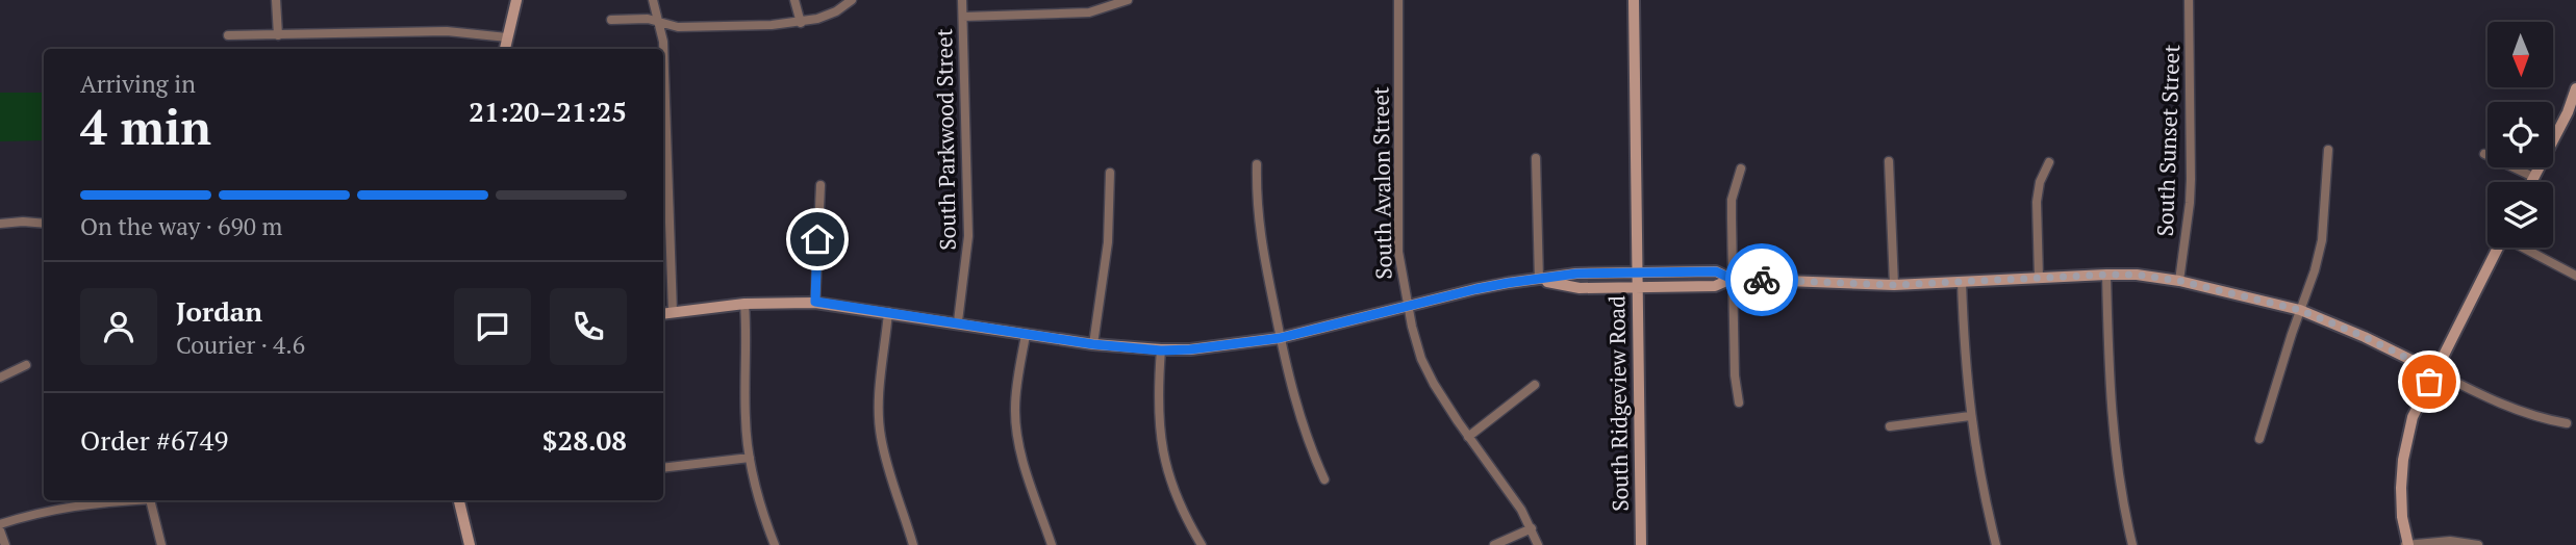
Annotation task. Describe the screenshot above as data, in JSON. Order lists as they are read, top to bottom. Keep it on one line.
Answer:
{"streets":{"street":["South Parkwood Street","South Sunset Street","South Avalon Street","South Ridgeview Road"]},"north":"bottom","page":{"heading":["4 min","Arriving in","21:20–21:25"],"panel":["Jordan","Courier · 4.6","Order #6749","$28.08"],"bar":"On the way · 690 m"}}
